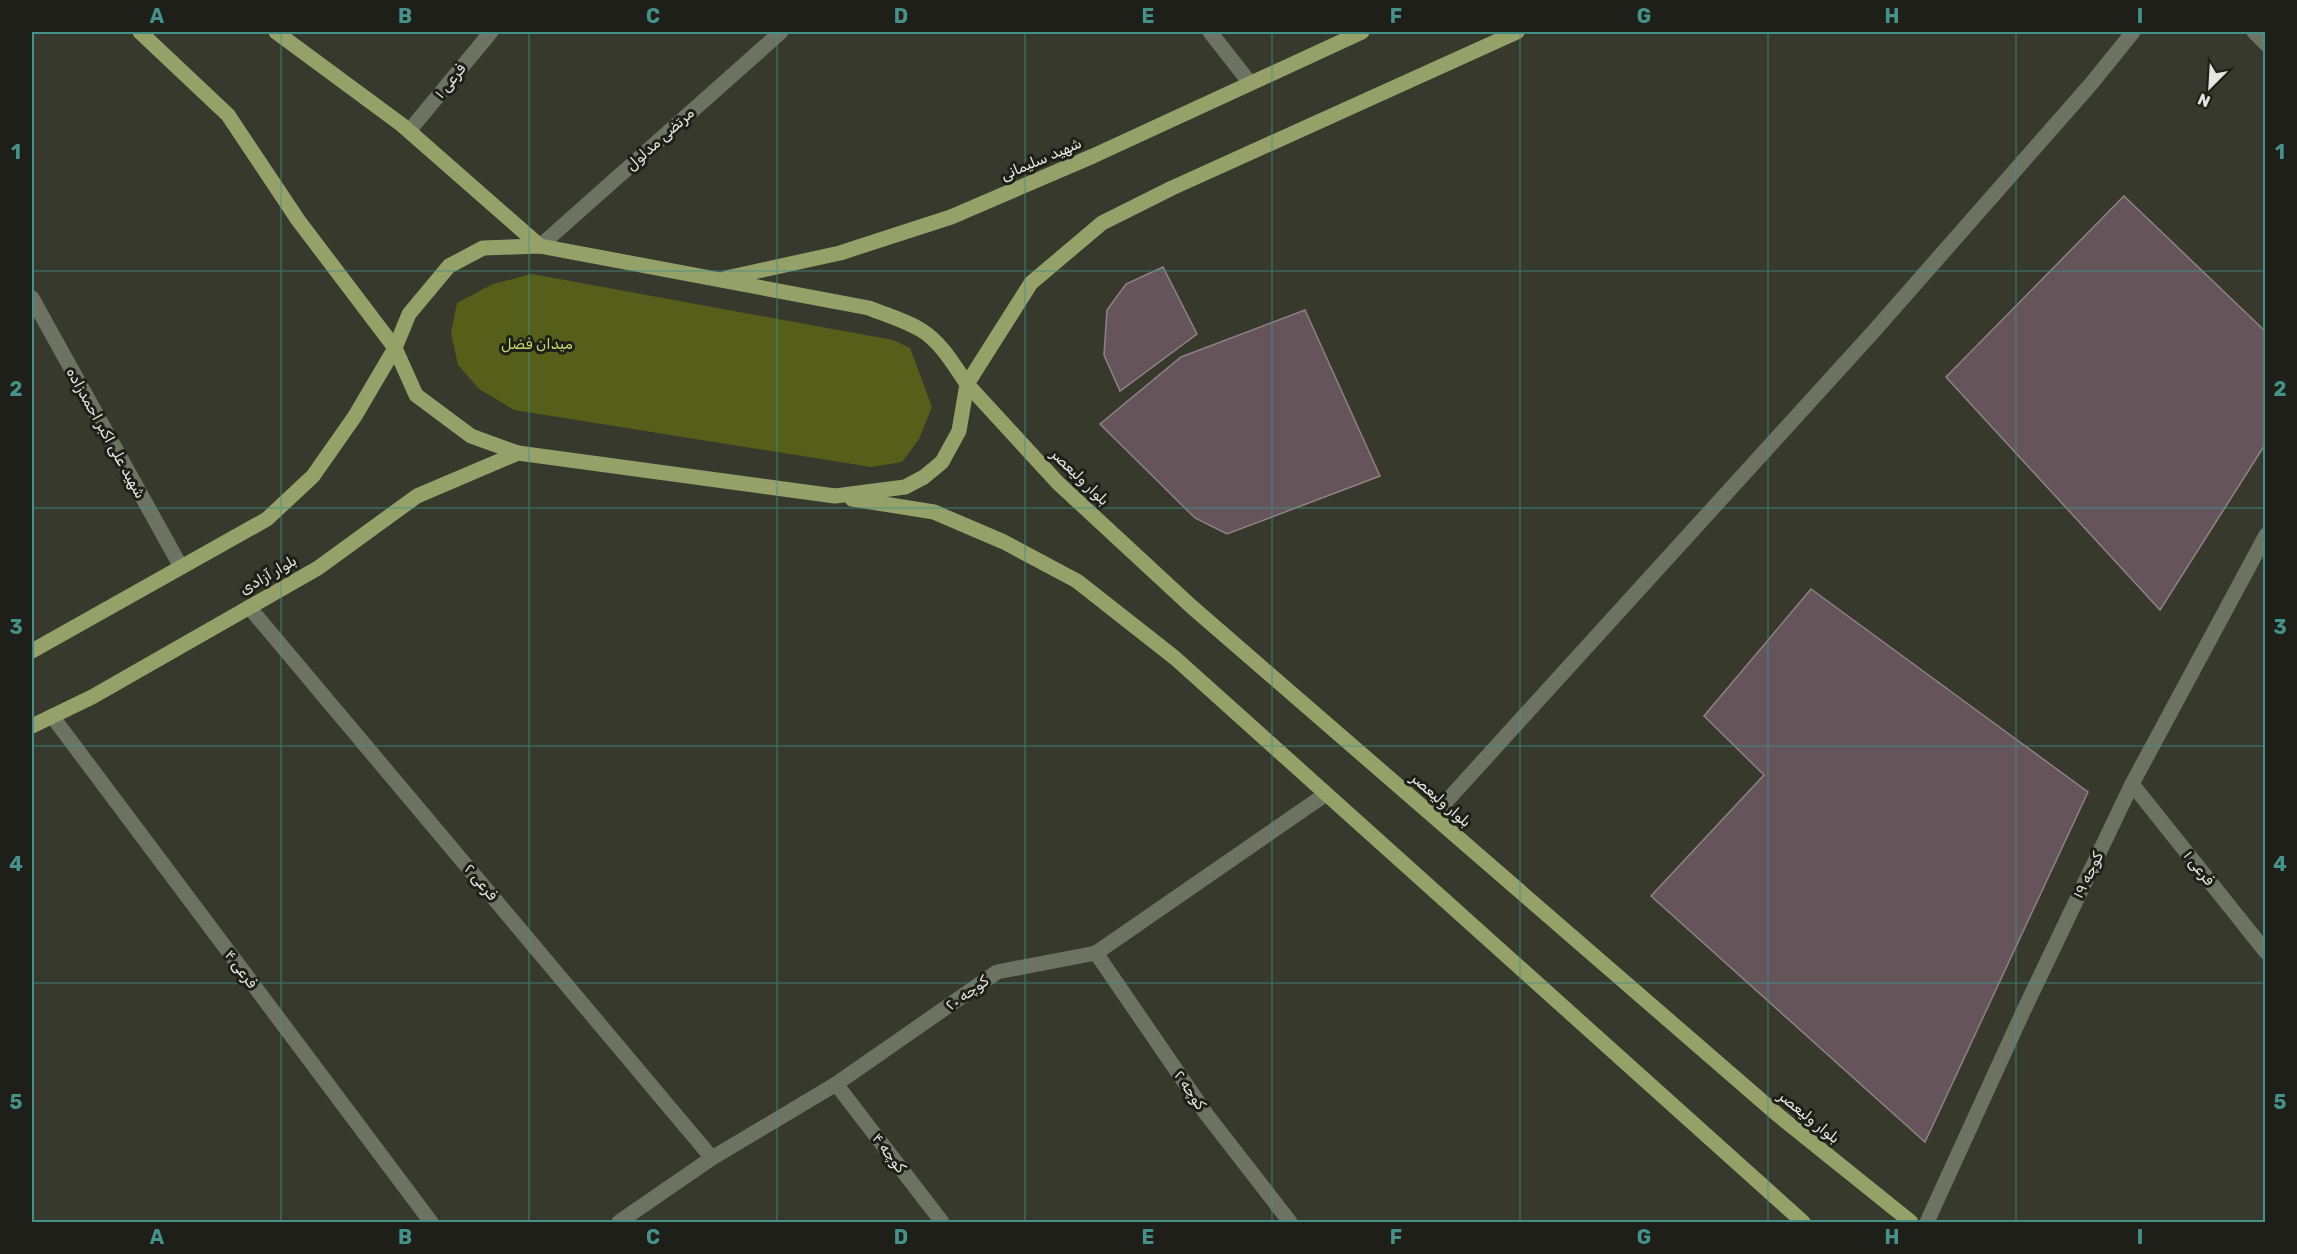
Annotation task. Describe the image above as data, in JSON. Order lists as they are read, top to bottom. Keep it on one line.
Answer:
{"streets":{"main road":["شهید سلیمانی","بلوار ولیعصر","بلوار آزادی"],"street":["فرعی ۱","مرتضی مدلول","شهید علی اکبر احمدزاده","کوچه ۱۹","فرعی ۲","فرعی ۴","کوچه ۲۰","کوچه ۲","کوچه ۴"]},"crossings":[["فرعی ۱","کوچه ۱۹"],["بلوار آزادی","فرعی ۲"],["بلوار آزادی","فرعی ۴"],["فرعی ۲","کوچه ۲۰"],["کوچه ۲۰","کوچه ۲"],["کوچه ۲۰","کوچه ۴"]],"parks":["میدان فضل"],"north":"bottom left","grid":{"columns":["A","B","C","D","E","F","G","H","I"],"rows":["1","2","3","4","5"]}}
